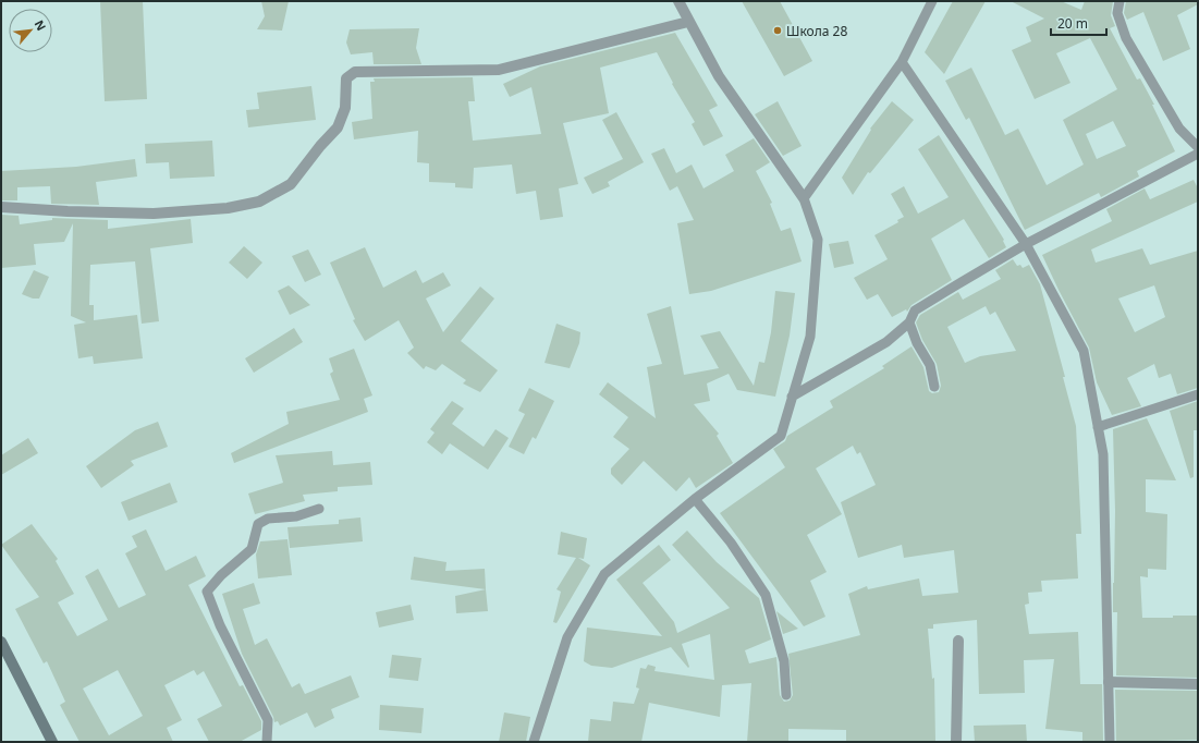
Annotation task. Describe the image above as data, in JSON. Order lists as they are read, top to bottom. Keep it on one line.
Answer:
{"places":["Школа 28"],"scale_bar":"20 m","north":"top right"}
